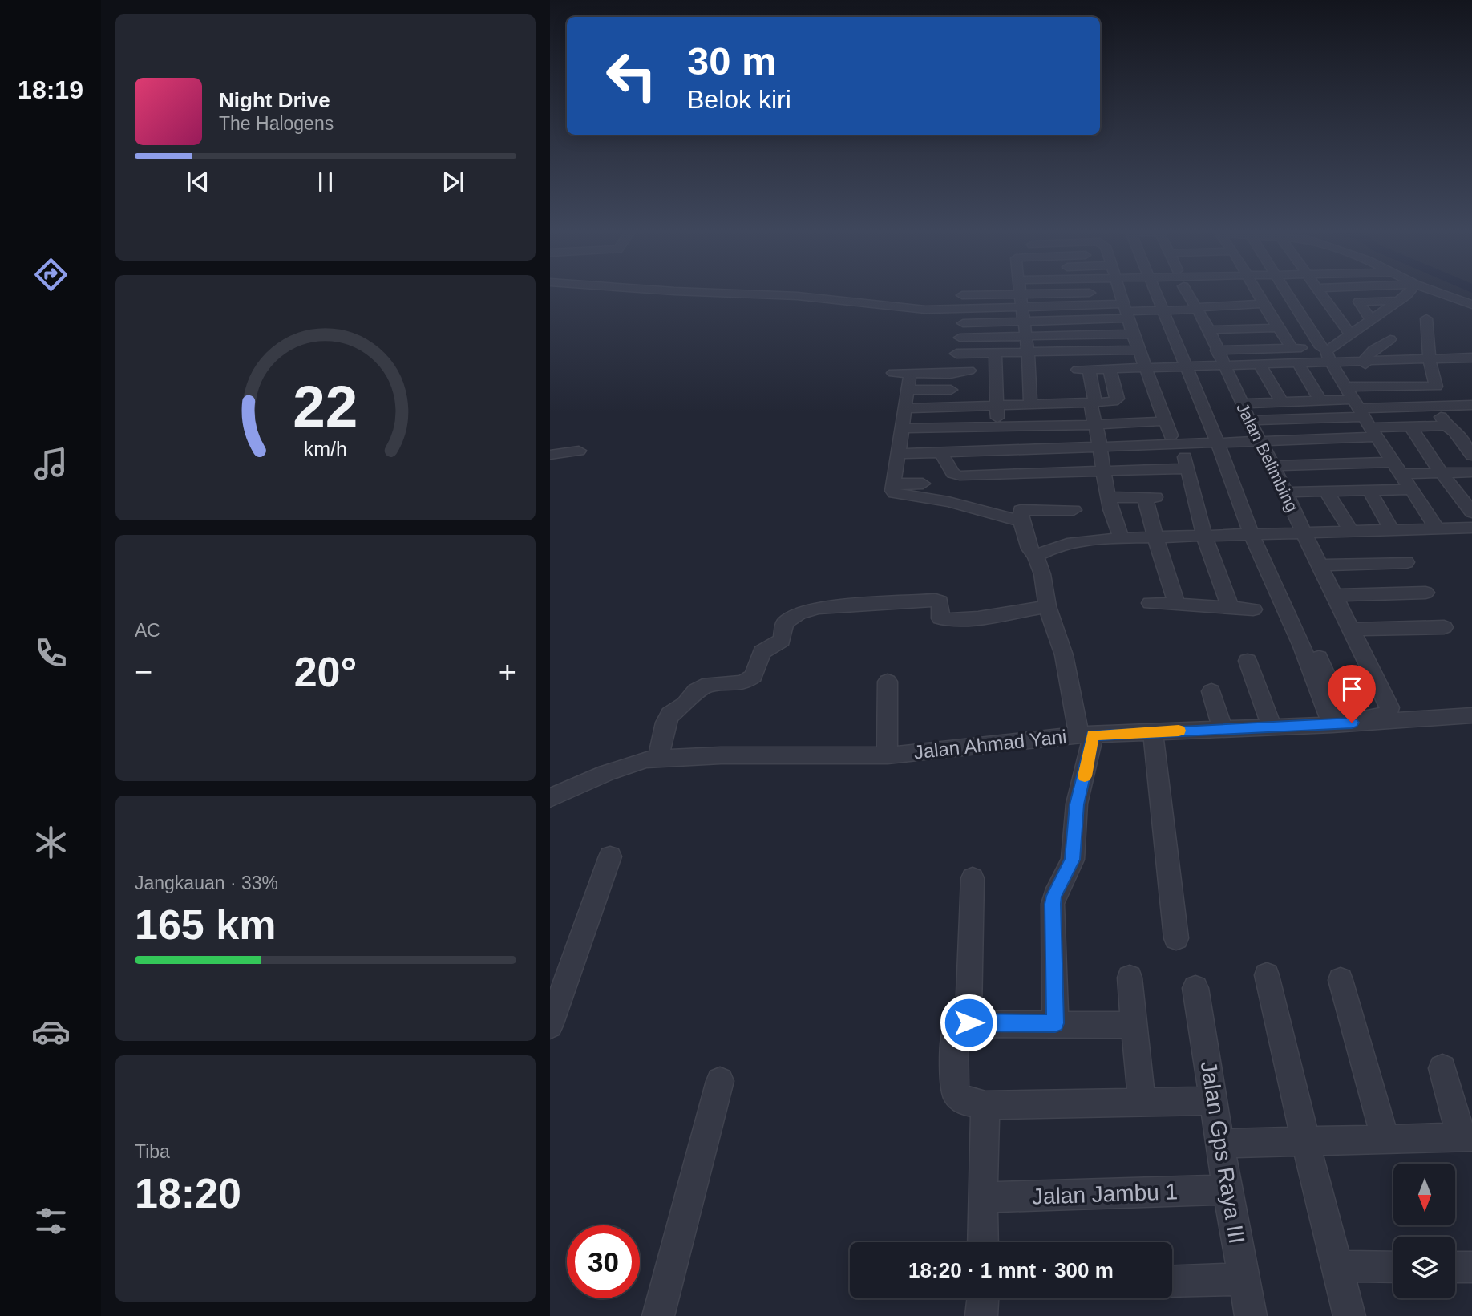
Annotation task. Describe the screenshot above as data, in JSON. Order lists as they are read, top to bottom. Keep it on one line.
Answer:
{"streets":{"street":["Jalan Belimbing","Jalan Ahmad Yani","Jalan Gps Raya III","Jalan Jambu 1"]},"crossings":[["Jalan Belimbing","Jalan Ahmad Yani"],["Jalan Gps Raya III","Jalan Jambu 1"]],"north":"bottom","page":{"tabs":"18:19","turn":["30 m","Belok kiri"],"song":["Night Drive","The Halogens"],"tile":["AC",["Jangkauan · 33%","165 km"],["Tiba","18:20"]],"heat":["−","20°","+"],"limit":"30","trip":"18:20 · 1 mnt · 300 m","gauge":["22","km/h"]}}
